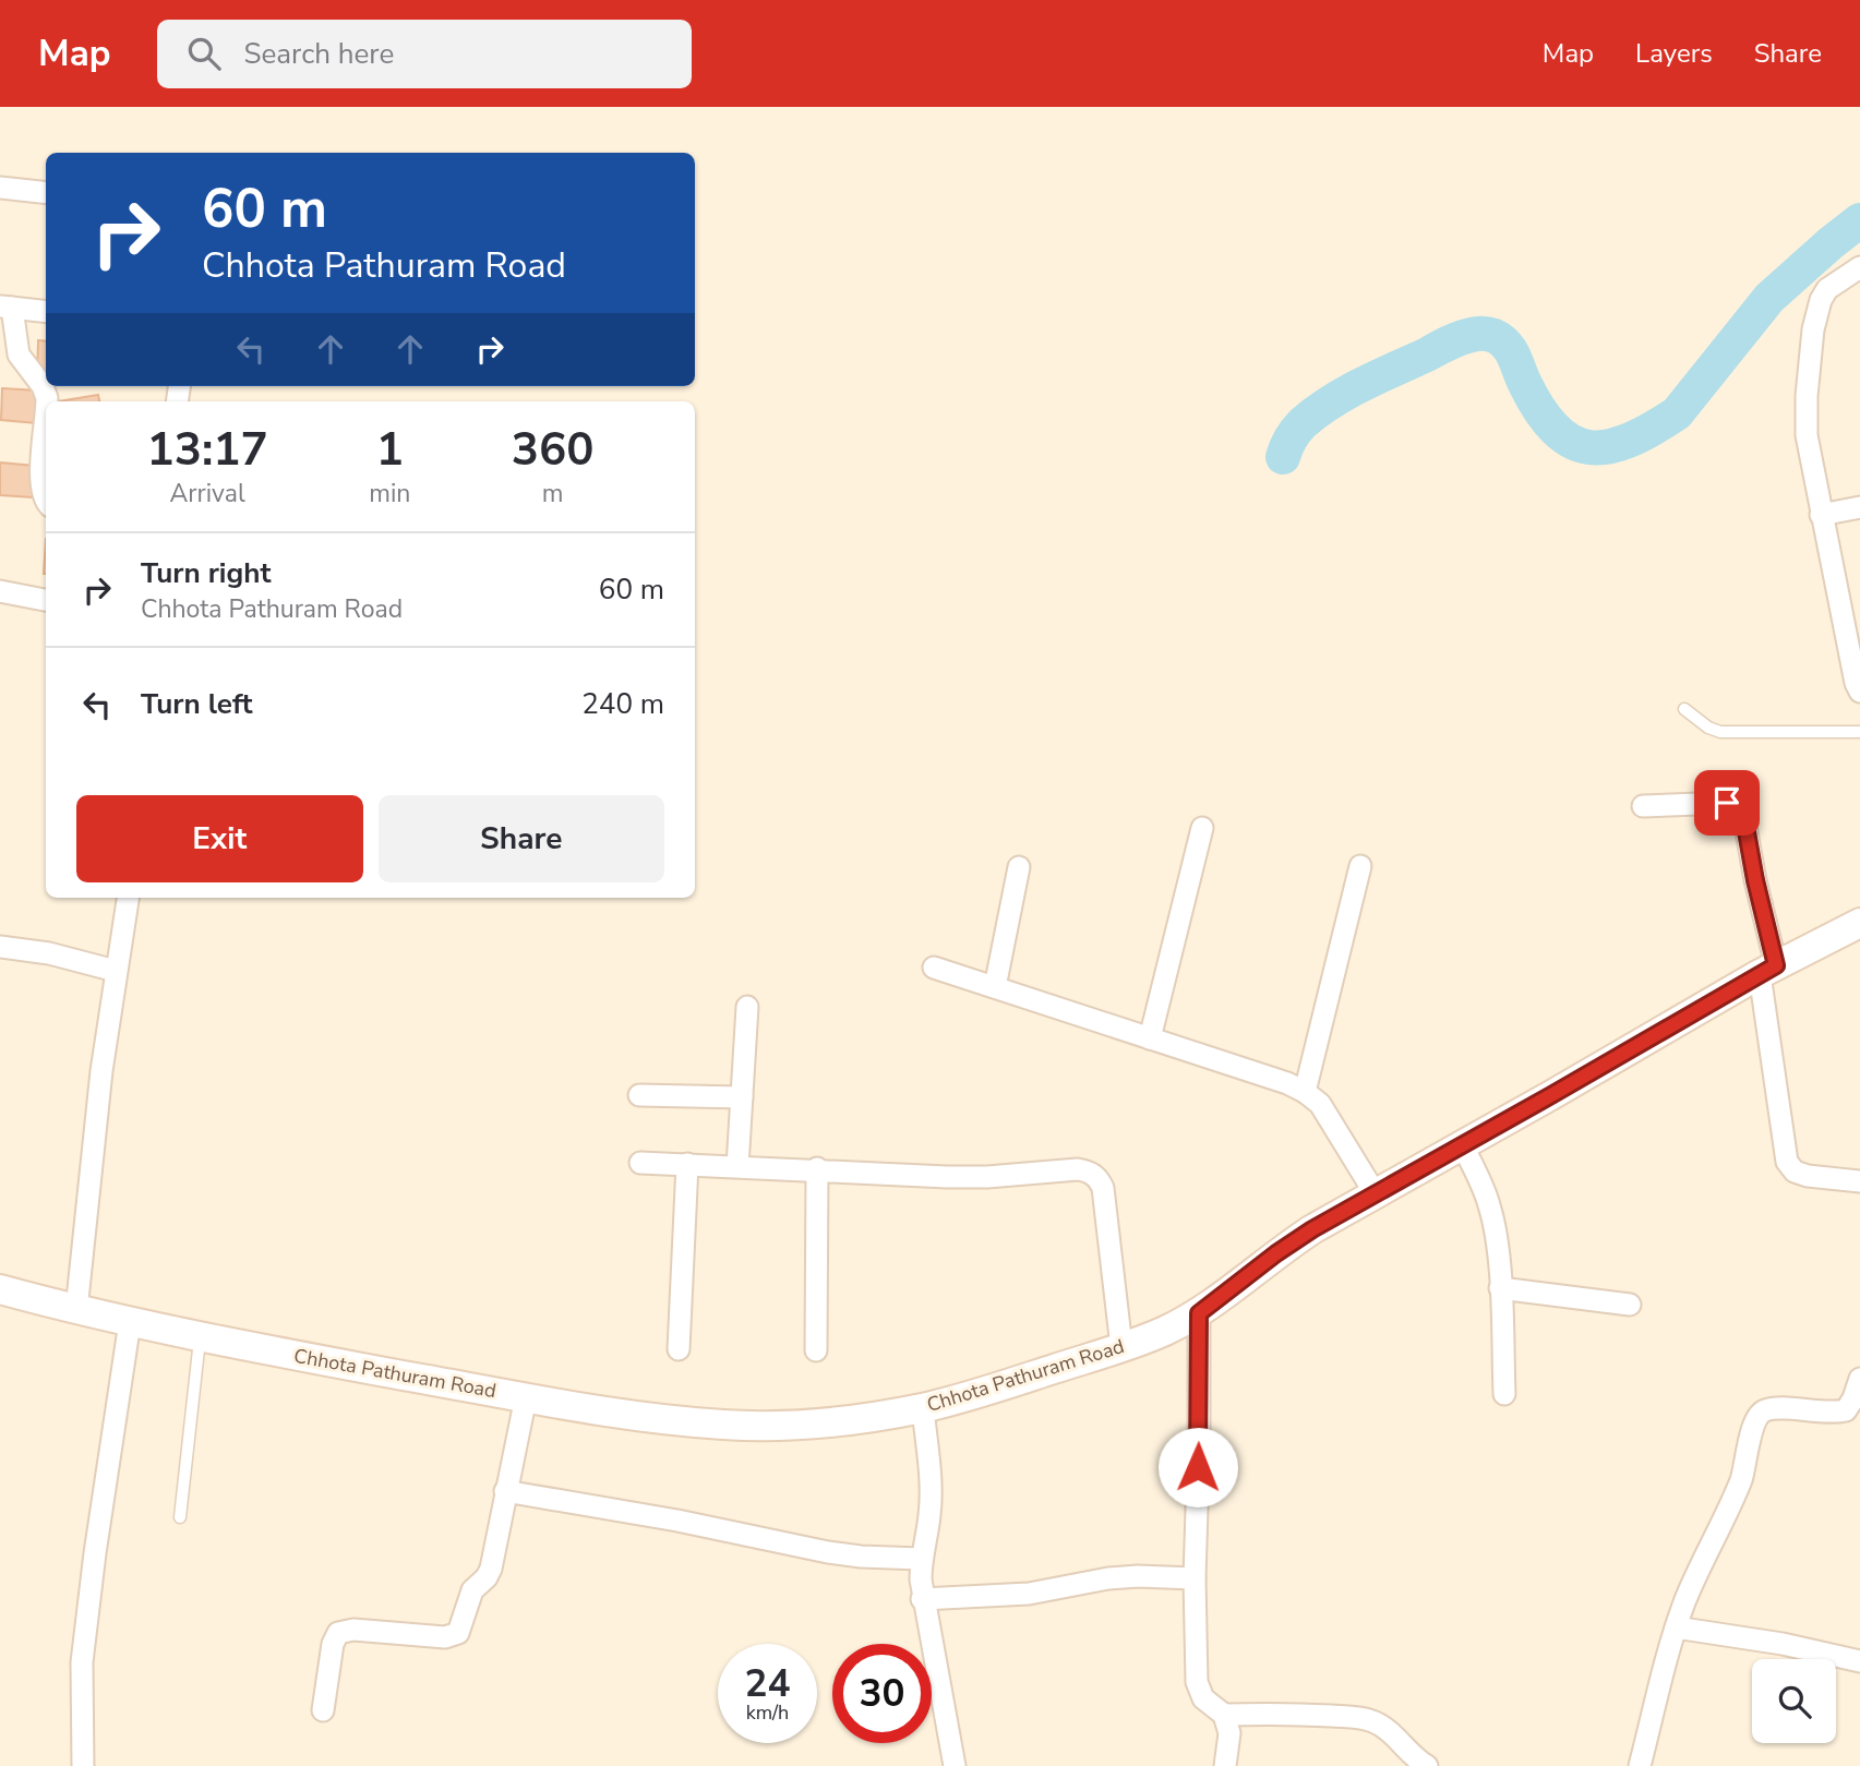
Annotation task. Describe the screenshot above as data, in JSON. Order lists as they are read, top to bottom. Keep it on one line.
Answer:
{"streets":{"street":["Chhota Pathuram Road"]},"page":{"header":"Map","search":"Search here","nav":["Map","Layers","Share"],"turn":["60 m","Chhota Pathuram Road"],"eta":["13:17","Arrival","1","min","360","m"],"list":[{"name":"Turn right","note":"Chhota Pathuram Road","value":"60 m"},{"name":"Turn left","value":"240 m"}],"buttons":["Exit","Share"],"speed":"24 km/h","limit":"30"}}
